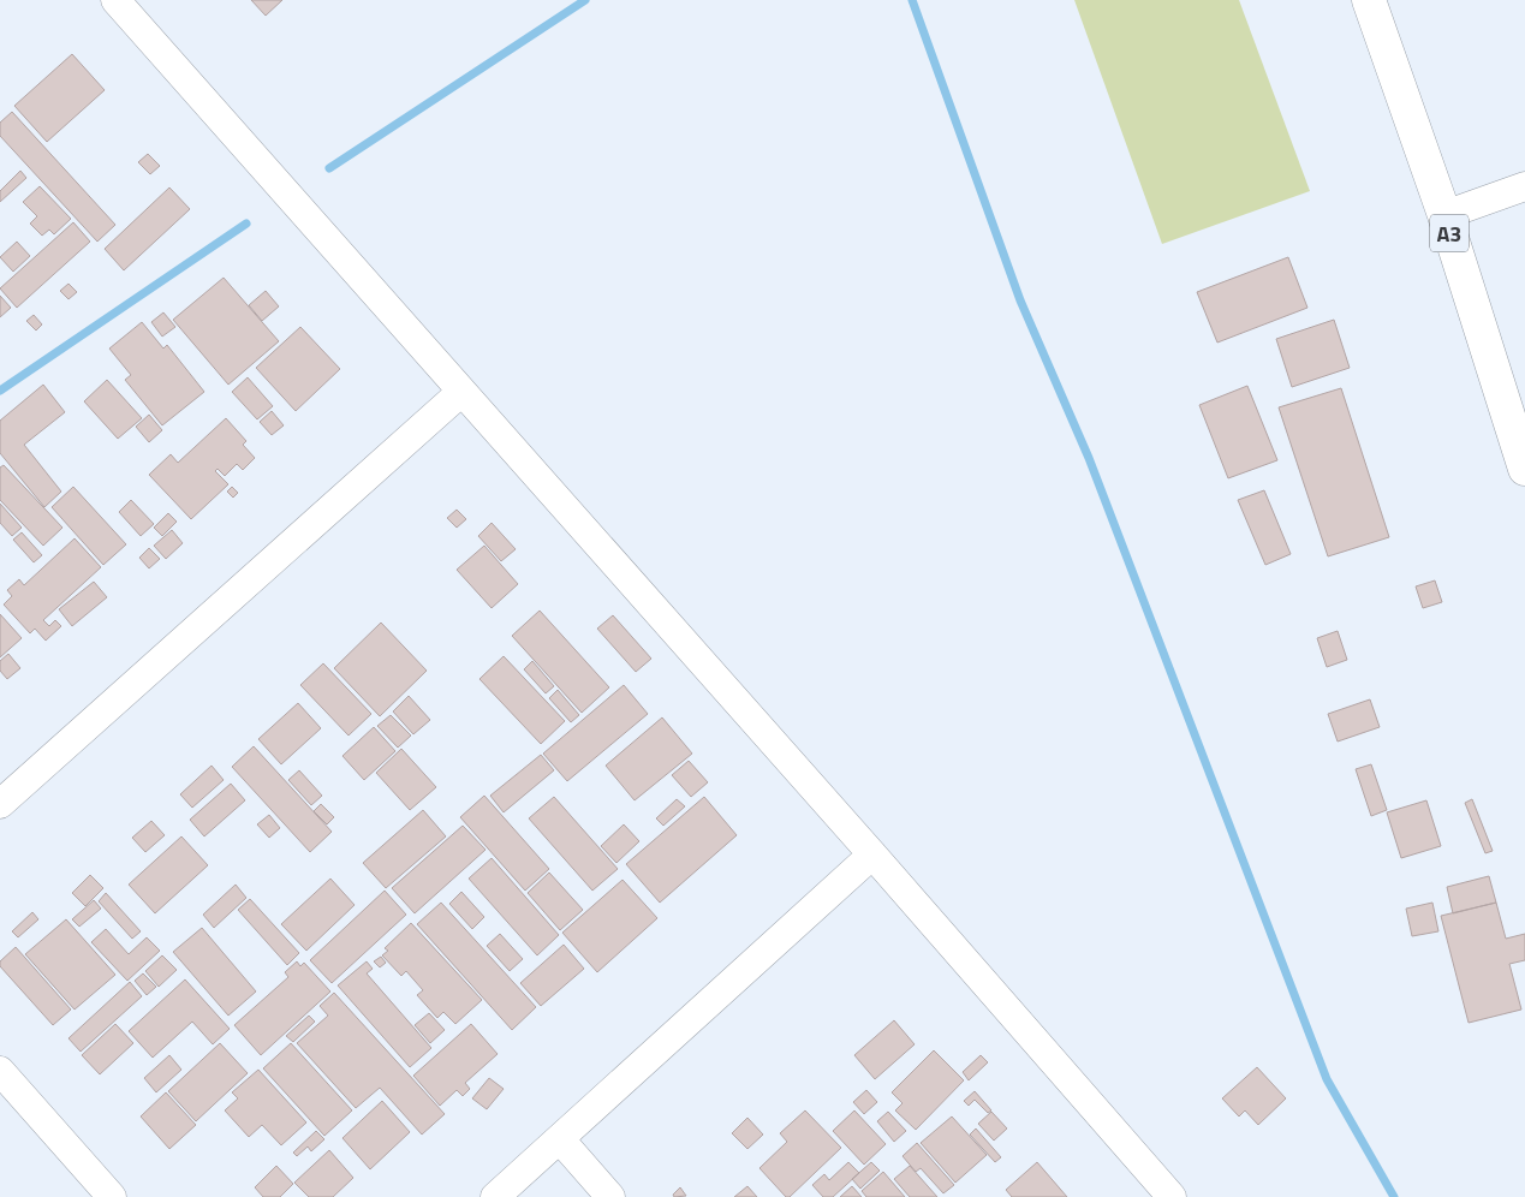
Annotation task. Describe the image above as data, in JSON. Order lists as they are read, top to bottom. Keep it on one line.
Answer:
{"streets":{"highway":["A3"]}}
